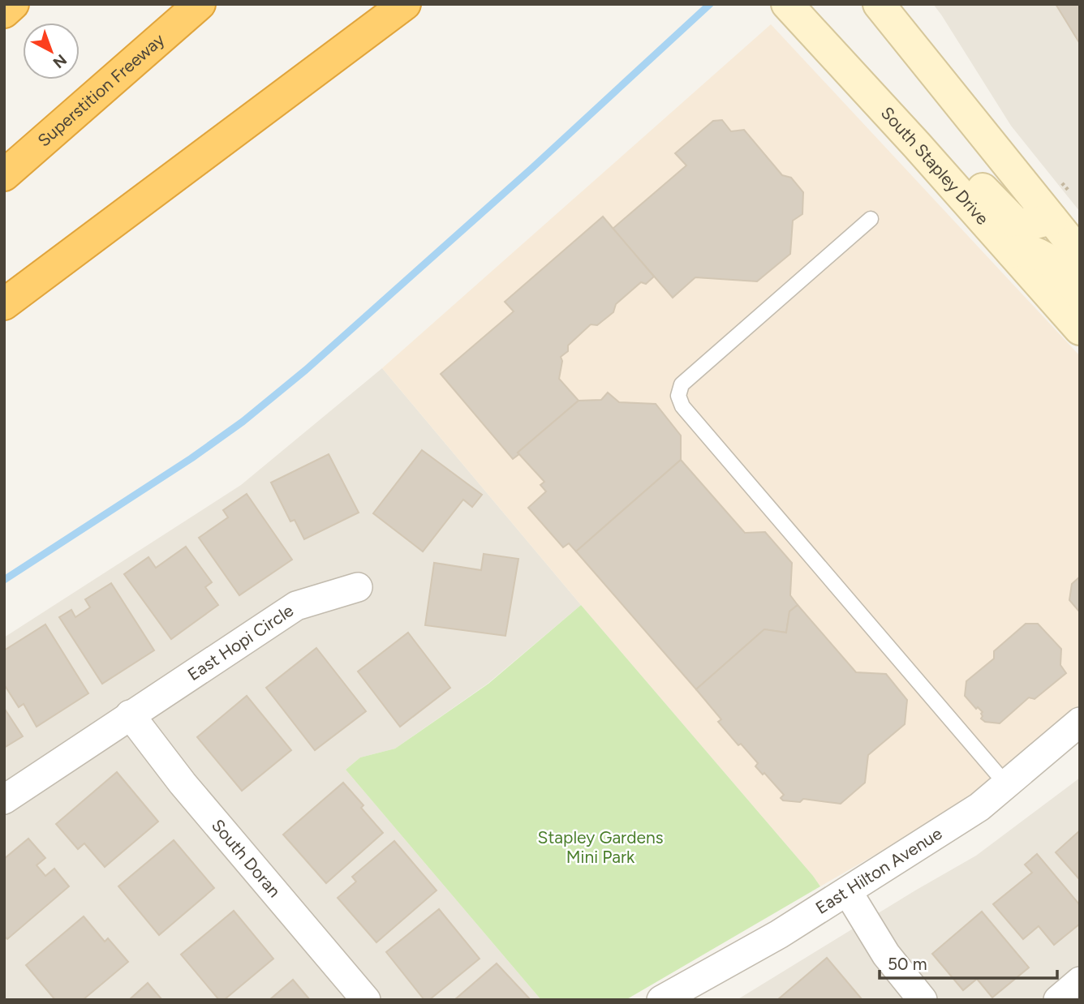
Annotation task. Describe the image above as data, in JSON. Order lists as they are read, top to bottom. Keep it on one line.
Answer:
{"streets":{"highway":["Superstition Freeway"],"main road":["South Stapley Drive"],"street":["East Hopi Circle","South Doran","East Hilton Avenue"]},"crossings":[["East Hopi Circle","South Doran"]],"parks":["Stapley Gardens Mini Park"],"scale_bar":"50 m","north":"bottom right"}
